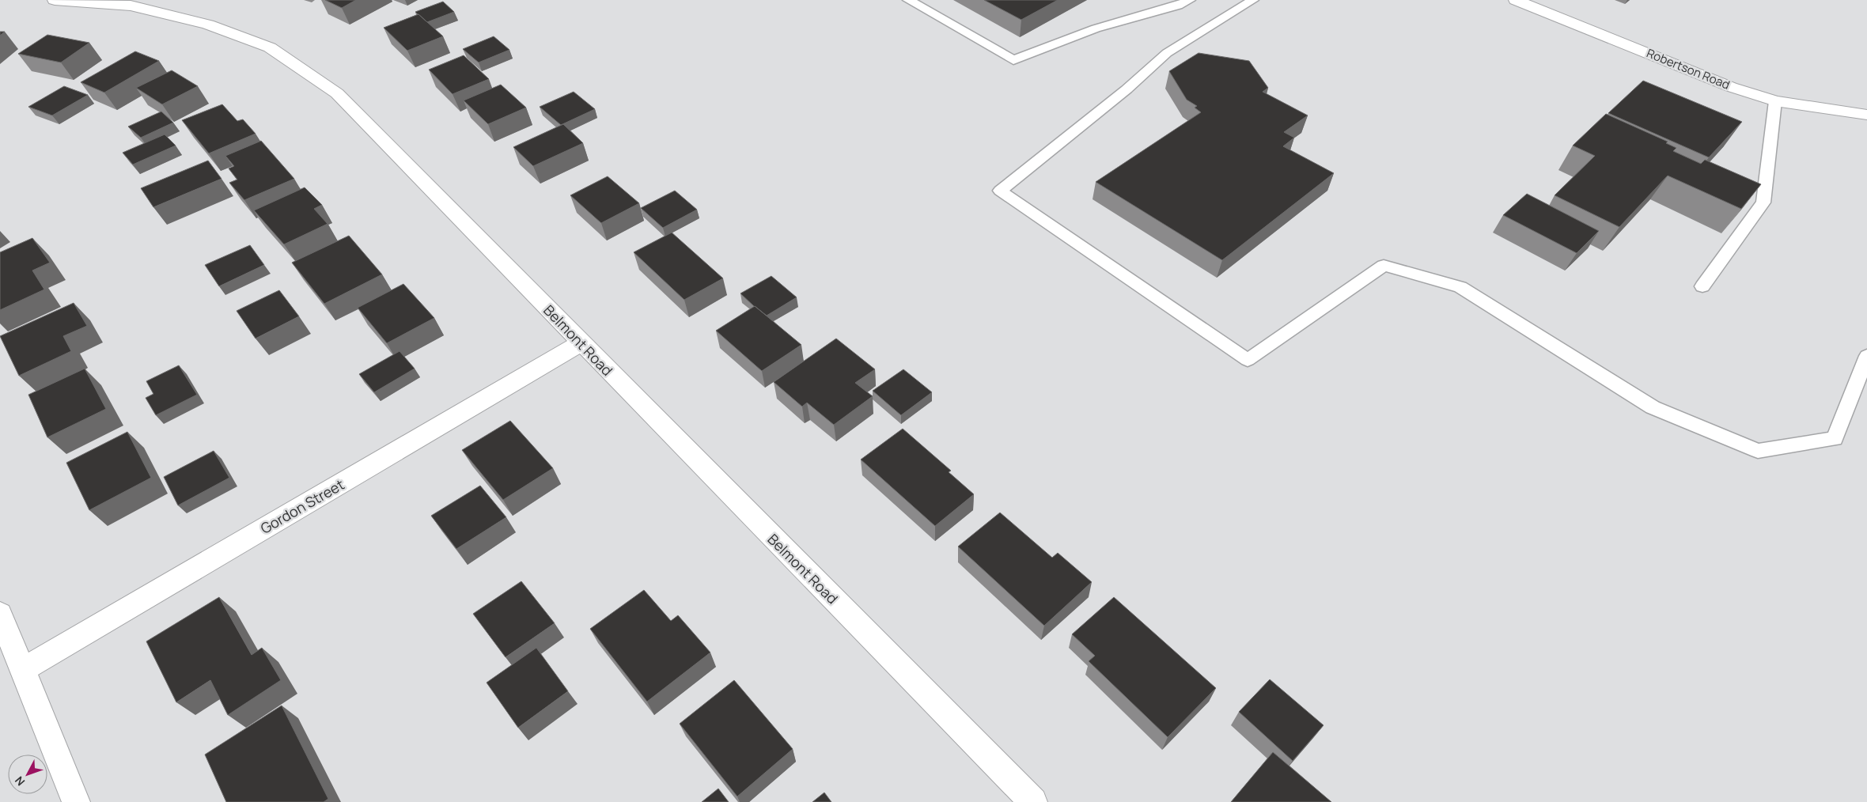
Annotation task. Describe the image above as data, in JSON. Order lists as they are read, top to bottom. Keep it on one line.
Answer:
{"streets":{"street":["Robertson Road","Belmont Road","Gordon Street"]},"crossings":[["Belmont Road","Gordon Street"]],"north":"bottom left"}
